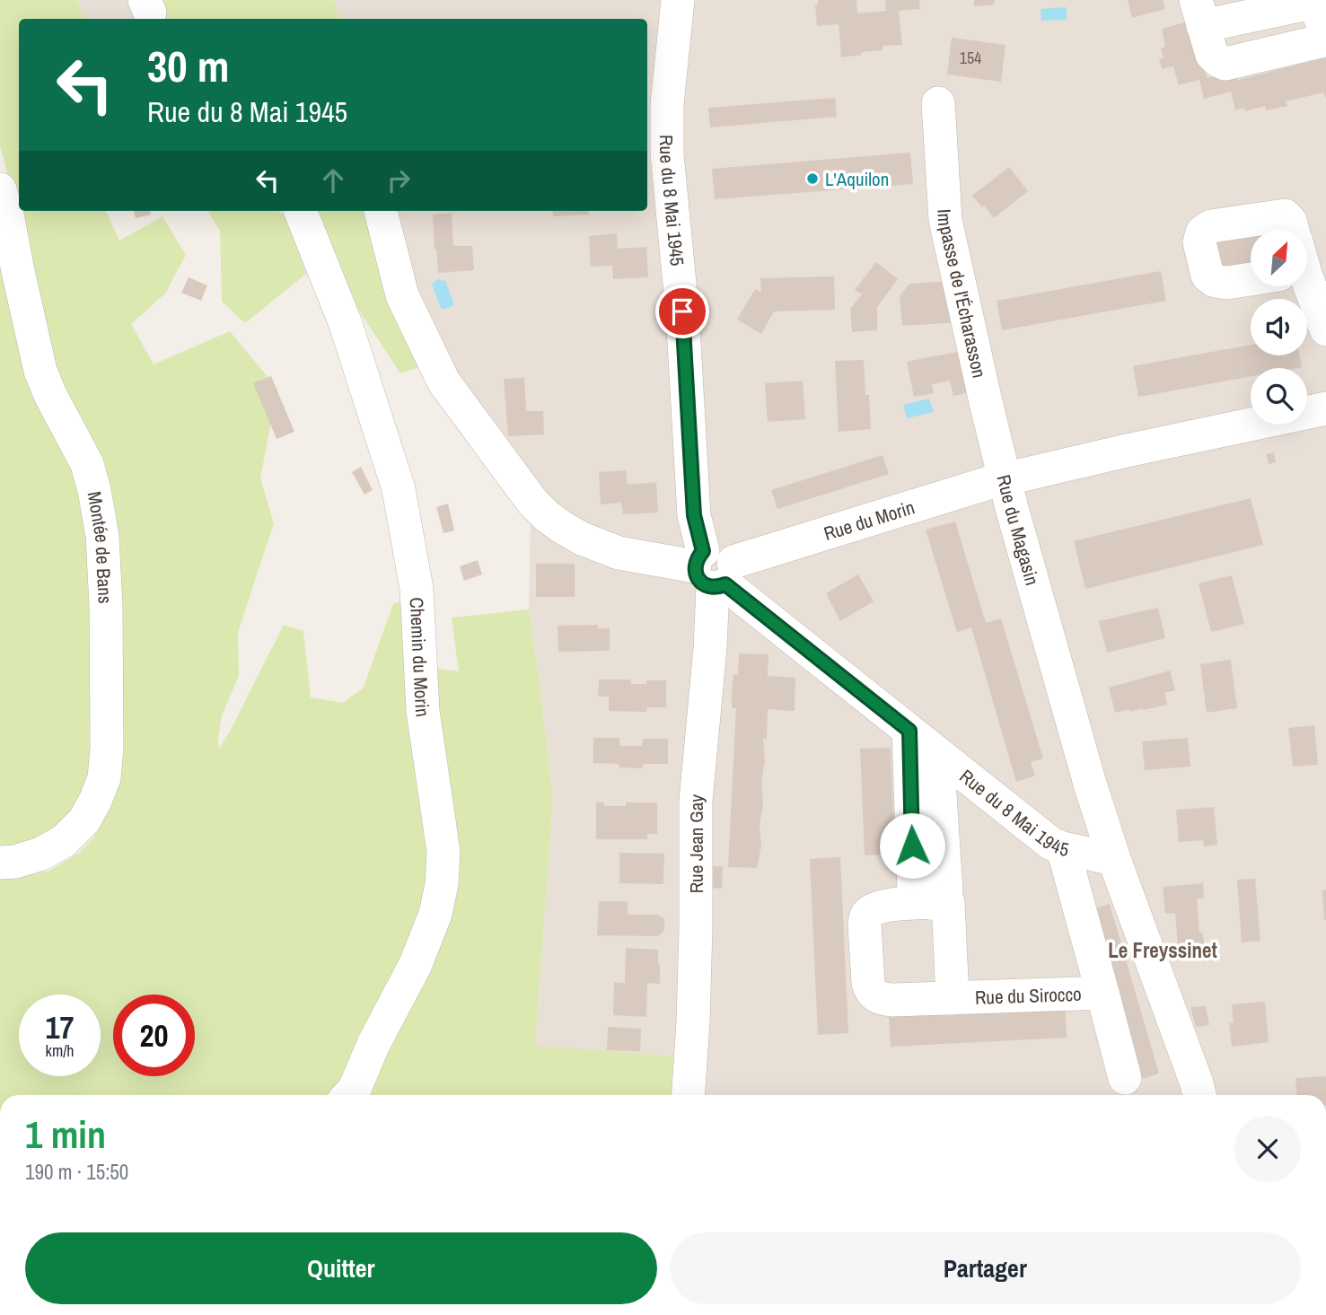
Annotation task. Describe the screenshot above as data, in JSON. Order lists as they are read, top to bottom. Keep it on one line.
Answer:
{"streets":{"street":["Rue du 8 Mai 1945","Impasse de l'Écharasson","Rue du Morin","Rue du Magasin","Montée de Bans","Chemin du Morin","Rue Jean Gay","Rue du Sirocco"]},"crossings":[["Rue du 8 Mai 1945","Rue du Morin"],["Rue du 8 Mai 1945","Rue du Magasin"],["Rue du 8 Mai 1945","Rue Jean Gay"],["Rue du 8 Mai 1945","Rue du Sirocco"],["Impasse de l'Écharasson","Rue du Morin"],["Impasse de l'Écharasson","Rue du Magasin"],["Rue du Morin","Rue du Magasin"],["Rue du Morin","Rue Jean Gay"]],"districts":["Le Freyssinet"],"places":["L'Aquilon"],"house_numbers":["154"],"north":"top right","page":{"turn":["30 m","Rue du 8 Mai 1945"],"speed":"17 km/h","limit":"20","heading":["1 min","190 m · 15:50"],"buttons":["Quitter","Partager"]}}
